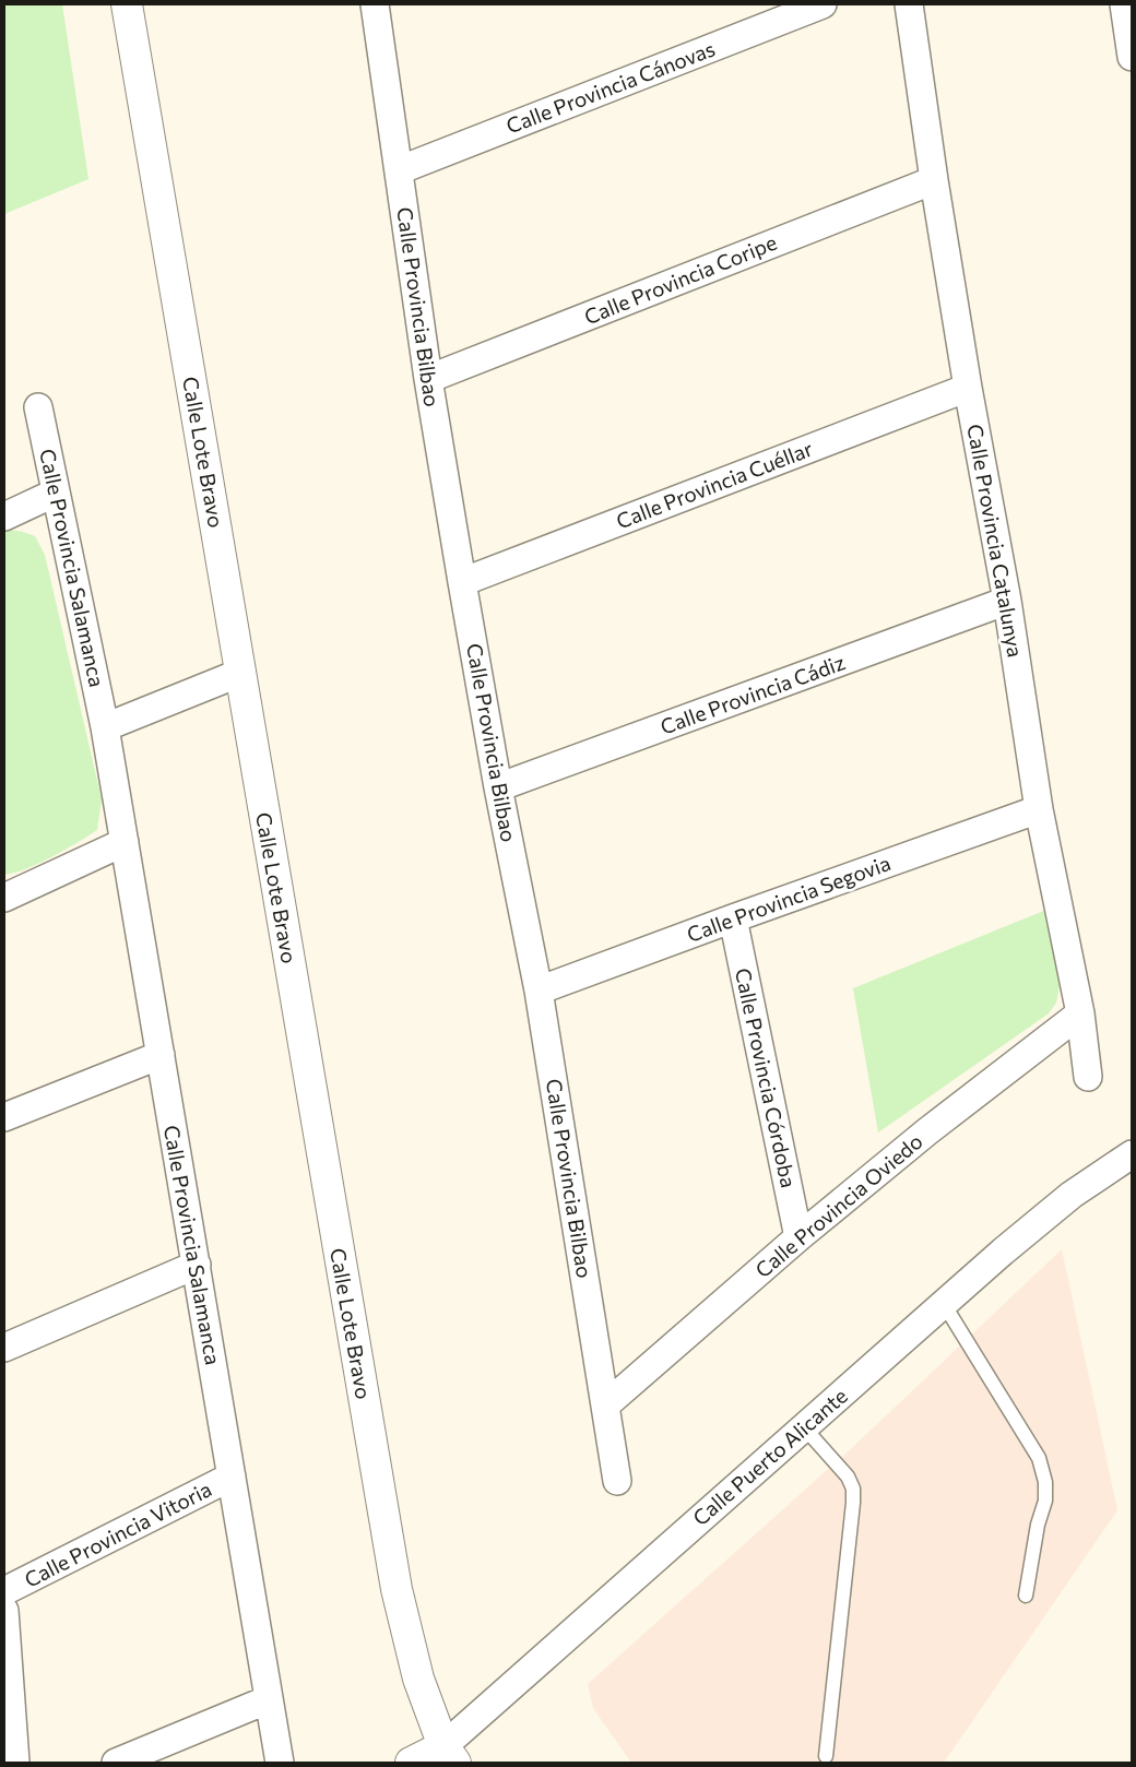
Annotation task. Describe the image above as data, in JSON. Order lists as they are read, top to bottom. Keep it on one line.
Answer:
{"streets":{"street":["Calle Provincia Cánovas","Calle Provincia Coripe","Calle Provincia Bilbao","Calle Lote Bravo","Calle Provincia Cuéllar","Calle Provincia Catalunya","Calle Provincia Salamanca","Calle Provincia Cádiz","Calle Provincia Segovia","Calle Provincia Córdoba","Calle Provincia Oviedo","Calle Puerto Alicante","Calle Provincia Vitoria"]},"crossings":[["Calle Provincia Cánovas","Calle Provincia Bilbao"],["Calle Provincia Coripe","Calle Provincia Bilbao"],["Calle Provincia Coripe","Calle Provincia Catalunya"],["Calle Provincia Bilbao","Calle Provincia Cuéllar"],["Calle Provincia Bilbao","Calle Provincia Cádiz"],["Calle Provincia Bilbao","Calle Provincia Segovia"],["Calle Provincia Bilbao","Calle Provincia Oviedo"],["Calle Lote Bravo","Calle Puerto Alicante"],["Calle Provincia Cuéllar","Calle Provincia Catalunya"],["Calle Provincia Catalunya","Calle Provincia Cádiz"],["Calle Provincia Catalunya","Calle Provincia Segovia"],["Calle Provincia Catalunya","Calle Provincia Oviedo"],["Calle Provincia Salamanca","Calle Provincia Vitoria"],["Calle Provincia Segovia","Calle Provincia Córdoba"],["Calle Provincia Córdoba","Calle Provincia Oviedo"]]}
